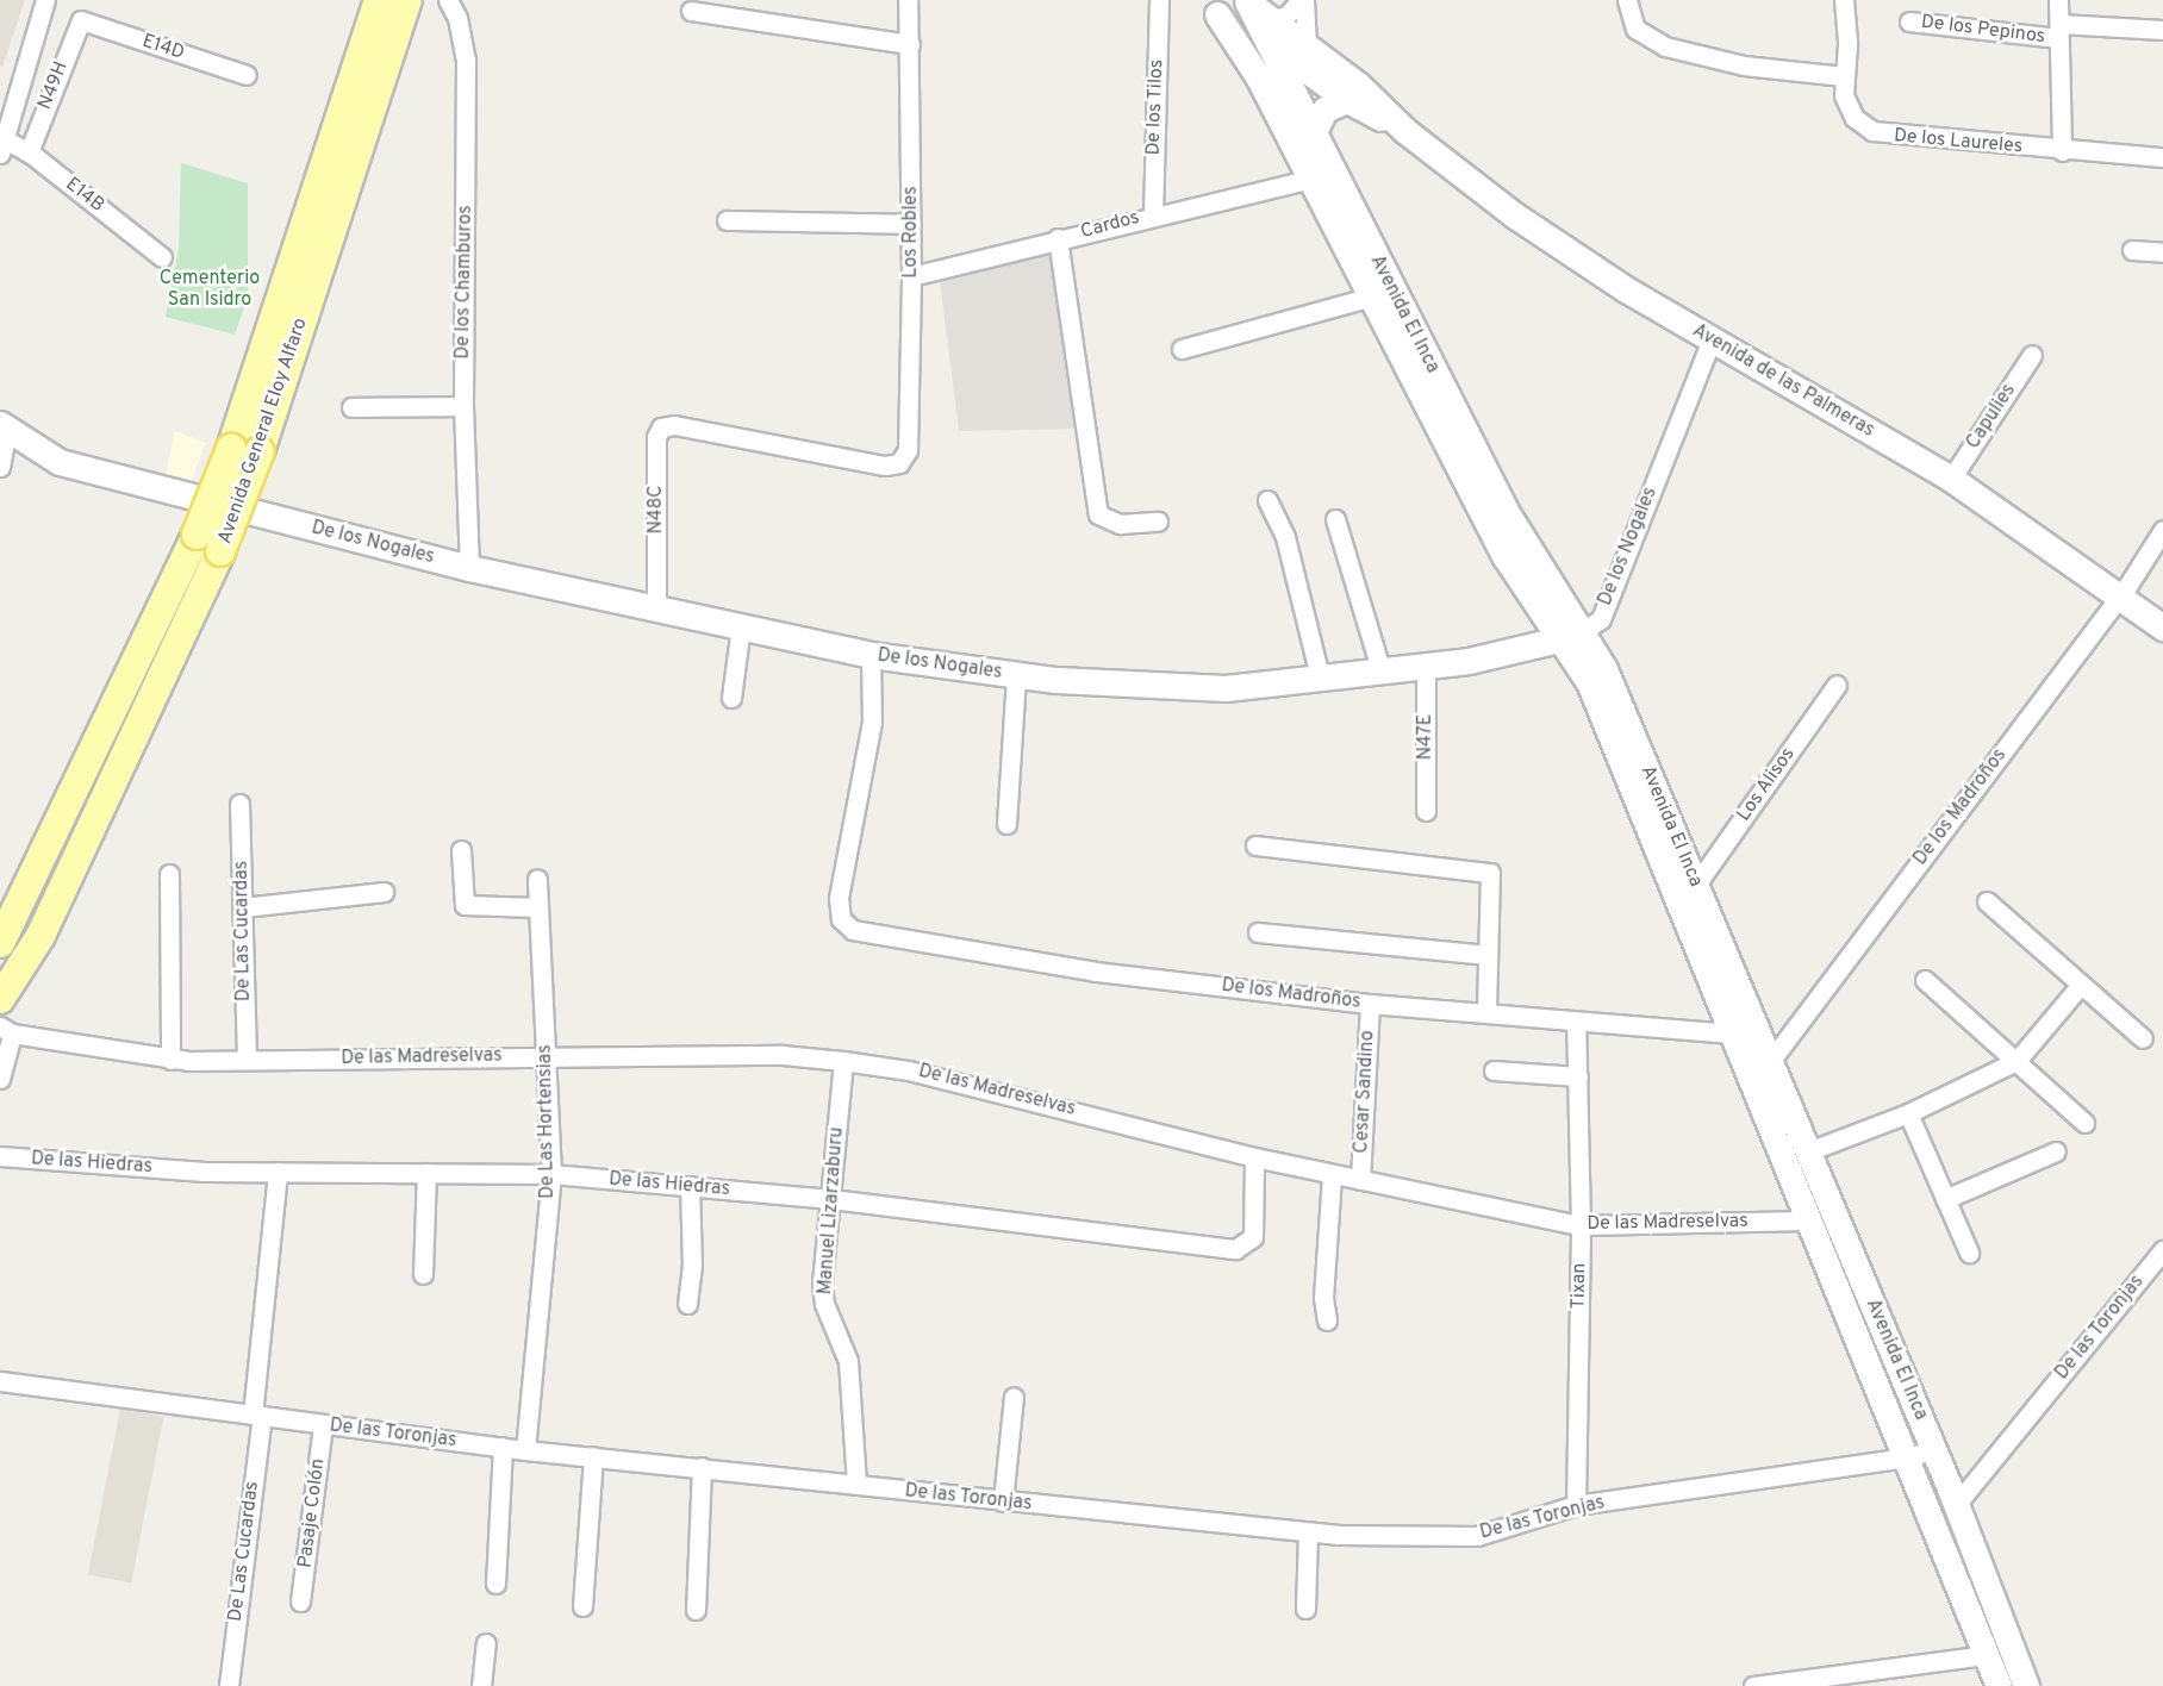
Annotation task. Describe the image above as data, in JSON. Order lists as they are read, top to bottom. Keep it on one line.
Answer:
{"streets":{"main road":["Avenida El Inca","Avenida de las Palmeras","Avenida General Eloy Alfaro","De los Nogales"],"street":["De los Pepinos","E14D","N49H","De los Tilos","De los Laureles","E14B","Cardos","Los Robles","De los Chamburos","Capulies","N48C","N47E","Los Alisos","De los Madroños","De Las Cucardas","De las Madreselvas","Cesar Sandino","De Las Hortensias","De las Hiedras","Manuel Lizarzaburu","Tixan","De las Toronjas","Pasaje Colón"]},"crossings":[["E14D","N49H"],["N49H","E14B"],["De los Tilos","Cardos"],["Cardos","Los Robles"],["Cardos","Avenida El Inca"],["Los Robles","N48C"],["De los Chamburos","De los Nogales"],["Avenida El Inca","Avenida de las Palmeras"],["Avenida El Inca","De los Nogales"],["Avenida El Inca","Los Alisos"],["Avenida El Inca","De los Madroños"],["Avenida El Inca","De las Madreselvas"],["Avenida El Inca","De las Toronjas"],["Avenida de las Palmeras","Capulies"],["Avenida de las Palmeras","De los Nogales"],["Avenida de las Palmeras","De los Madroños"],["N48C","De los Nogales"],["De los Nogales","N47E"],["De los Nogales","De los Madroños"],["De los Madroños","Cesar Sandino"],["De los Madroños","Tixan"],["De Las Cucardas","De las Madreselvas"],["De Las Cucardas","De las Hiedras"],["De Las Cucardas","De las Toronjas"],["De las Madreselvas","Cesar Sandino"],["De las Madreselvas","De Las Hortensias"],["De las Madreselvas","De las Hiedras"],["De las Madreselvas","Manuel Lizarzaburu"],["De las Madreselvas","Tixan"],["De Las Hortensias","De las Hiedras"],["De Las Hortensias","De las Toronjas"],["De las Hiedras","Manuel Lizarzaburu"],["Manuel Lizarzaburu","De las Toronjas"],["Tixan","De las Toronjas"],["De las Toronjas","Pasaje Colón"]],"parks":["Cementerio San Isidro"]}
